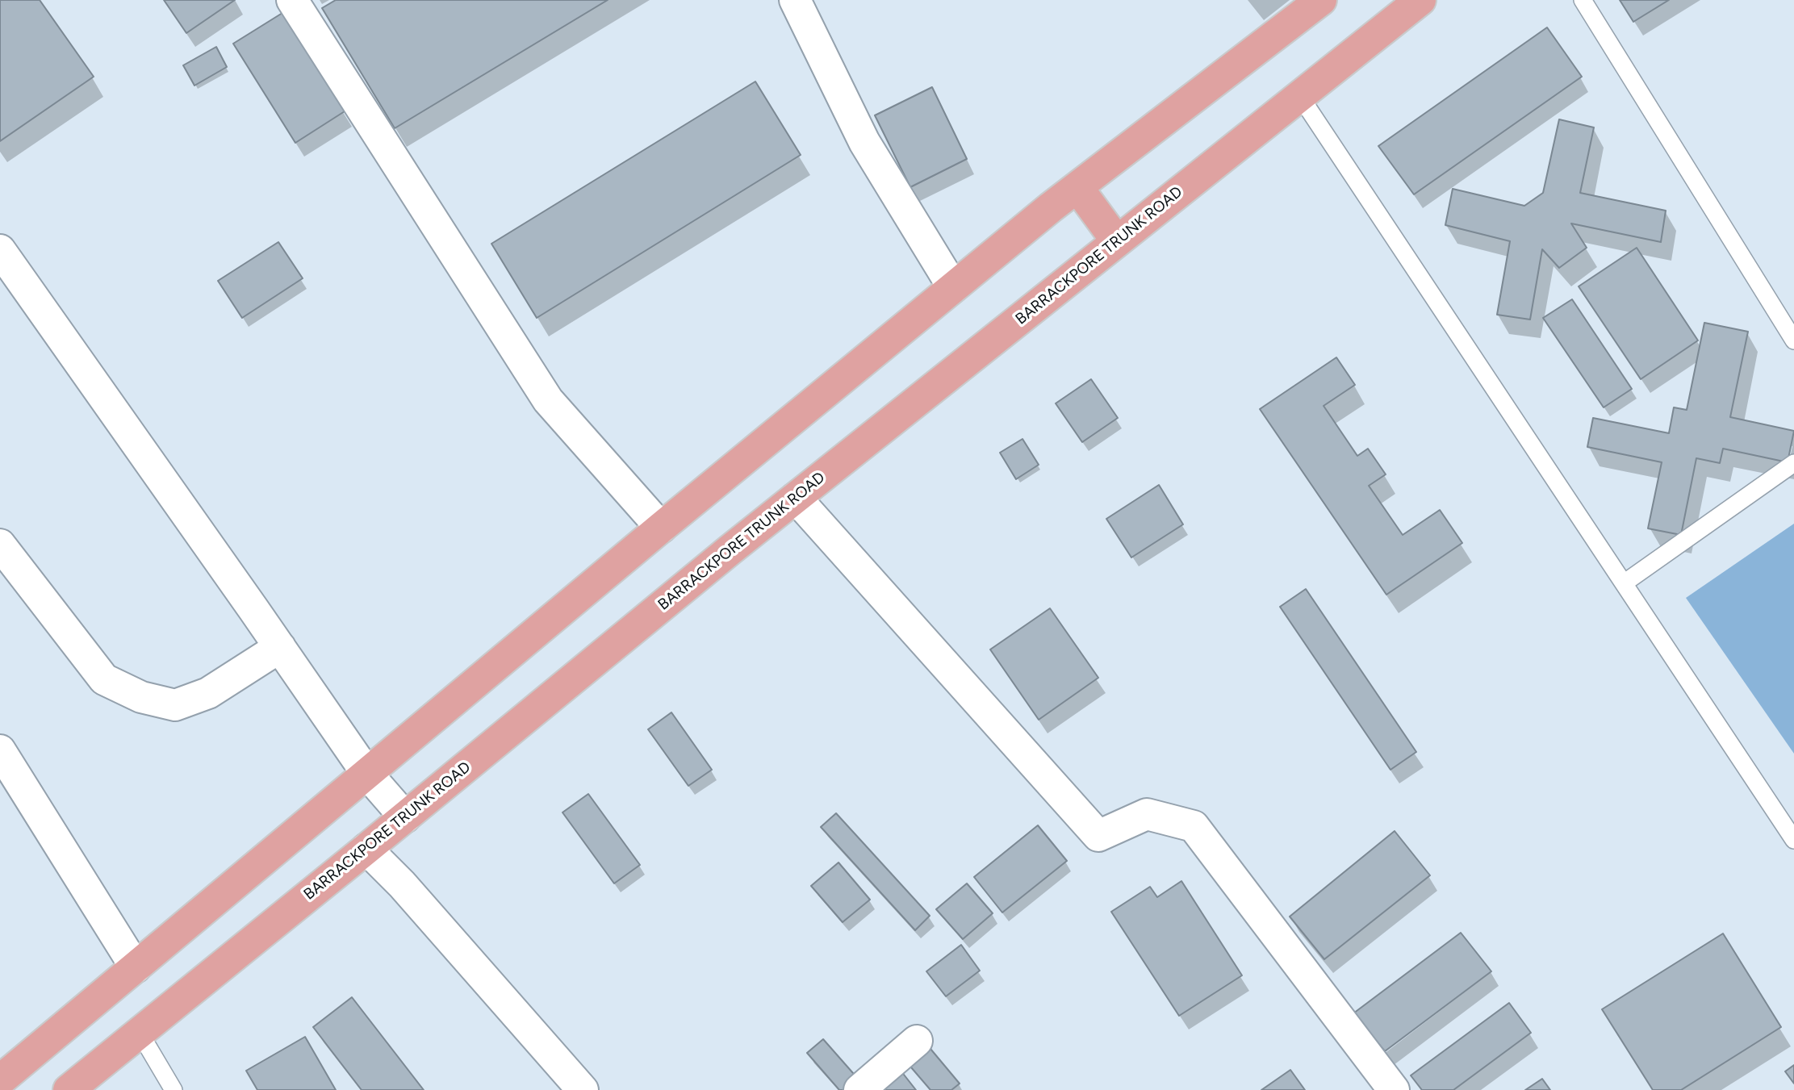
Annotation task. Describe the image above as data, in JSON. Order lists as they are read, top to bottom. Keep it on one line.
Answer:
{"streets":{"main road":["BARRACKPORE TRUNK ROAD"]}}
